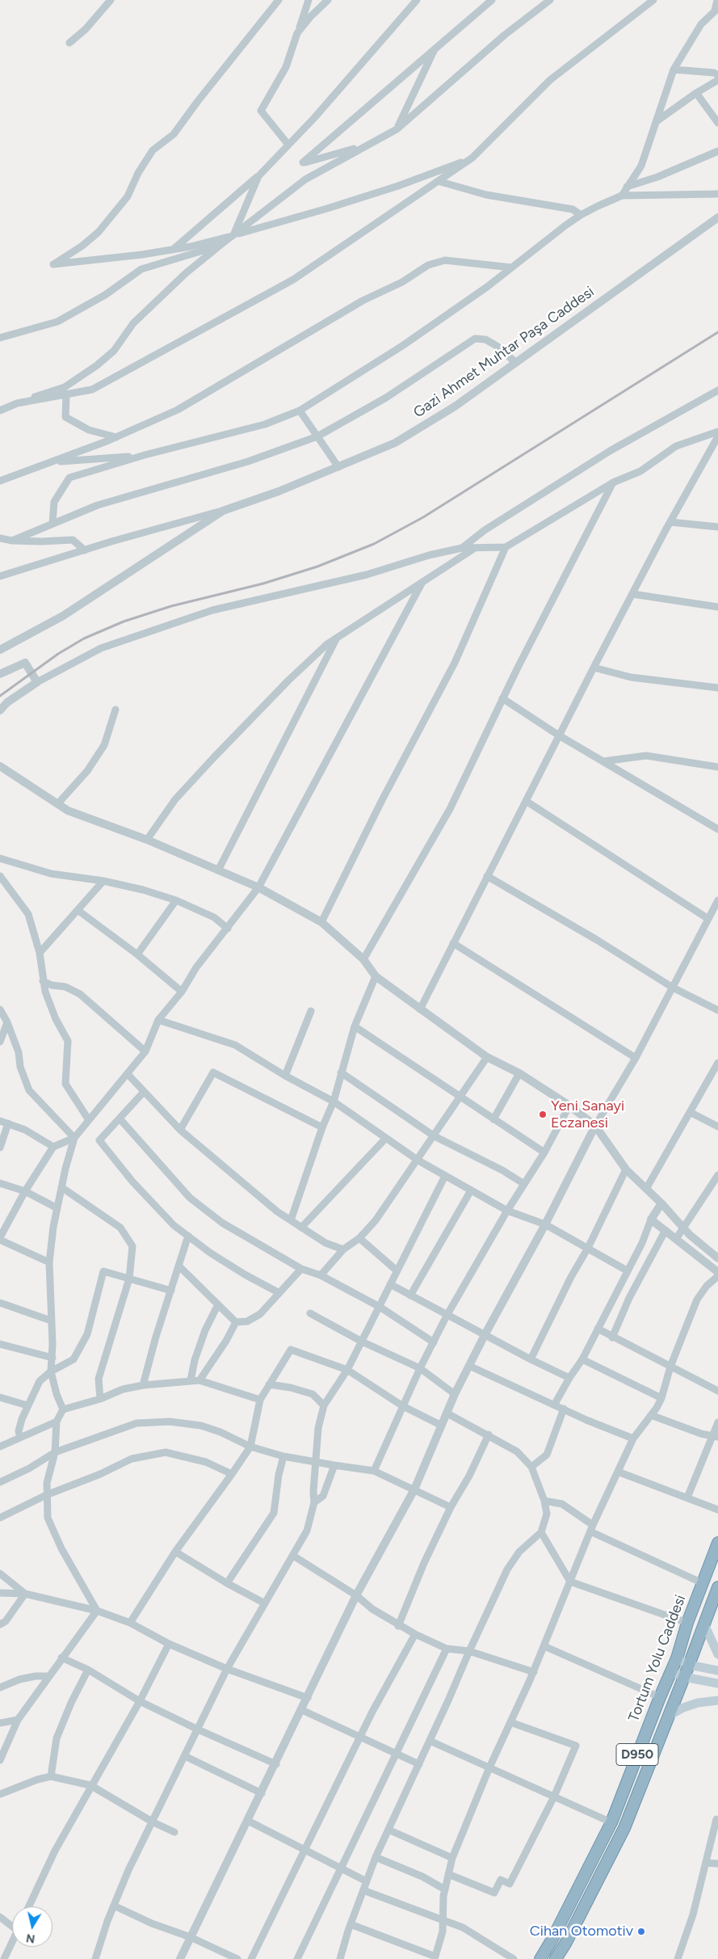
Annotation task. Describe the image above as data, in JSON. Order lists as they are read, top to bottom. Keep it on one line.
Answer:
{"streets":{"highway":["Tortum Yolu Caddesi","D950"],"street":["Gazi Ahmet Muhtar Paşa Caddesi"]},"places":["Yeni Sanayi Eczanesi","Cihan Otomotiv"],"north":"bottom"}
